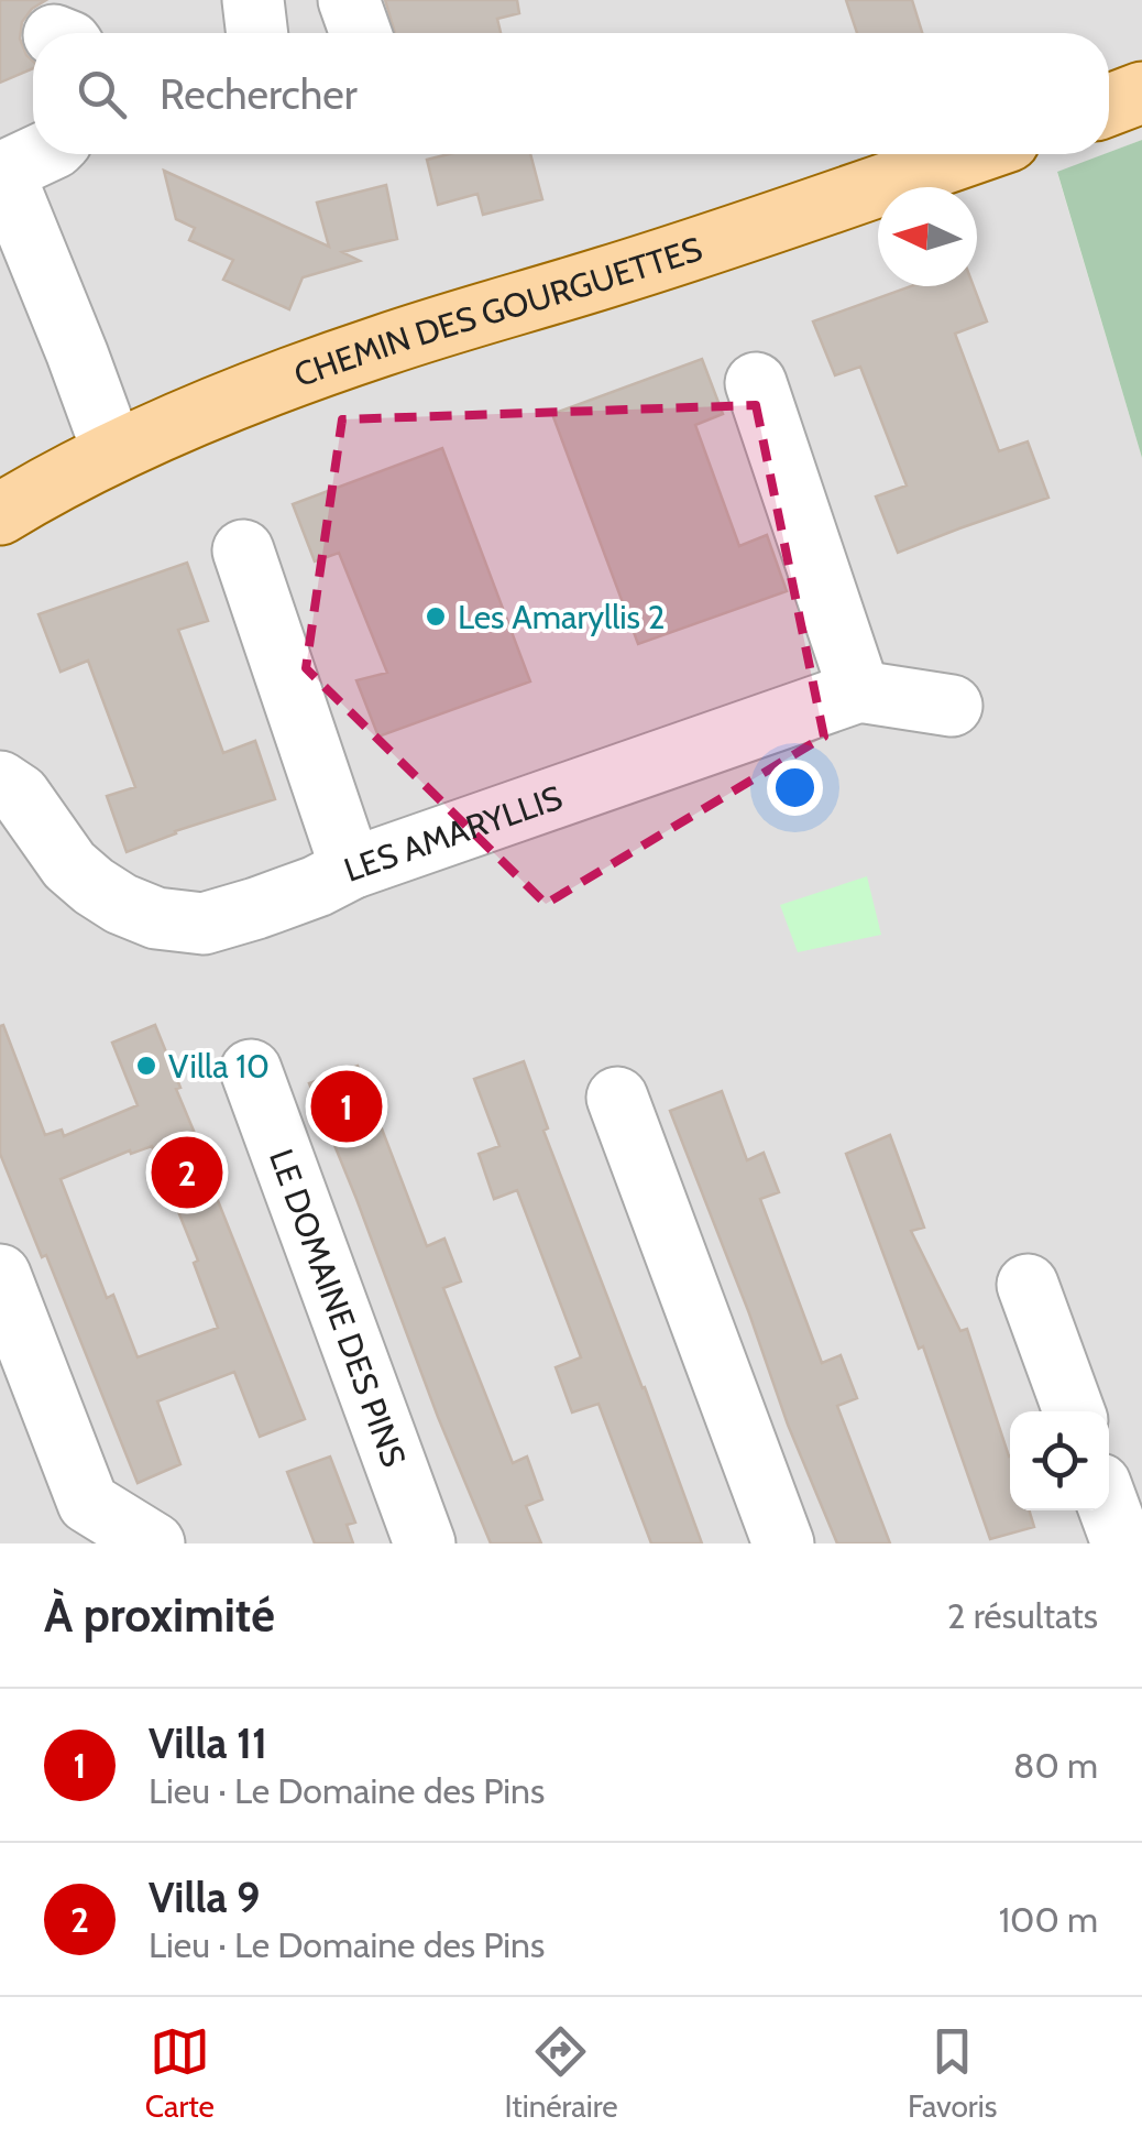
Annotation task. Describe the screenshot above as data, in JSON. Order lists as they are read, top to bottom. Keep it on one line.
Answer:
{"streets":{"main road":["CHEMIN DES GOURGUETTES"],"street":["LES AMARYLLIS","LE DOMAINE DES PINS"]},"places":["Les Amaryllis 2","Villa 10"],"north":"left","page":{"search":"Rechercher","pins":["1","2"],"heading":["À proximité","2 résultats"],"list":[{"mark":"1","name":"Villa 11","note":"Lieu · Le Domaine des Pins","value":"80 m"},{"mark":"2","name":"Villa 9","note":"Lieu · Le Domaine des Pins","value":"100 m"}],"nav":["Carte","Itinéraire","Favoris"]}}
